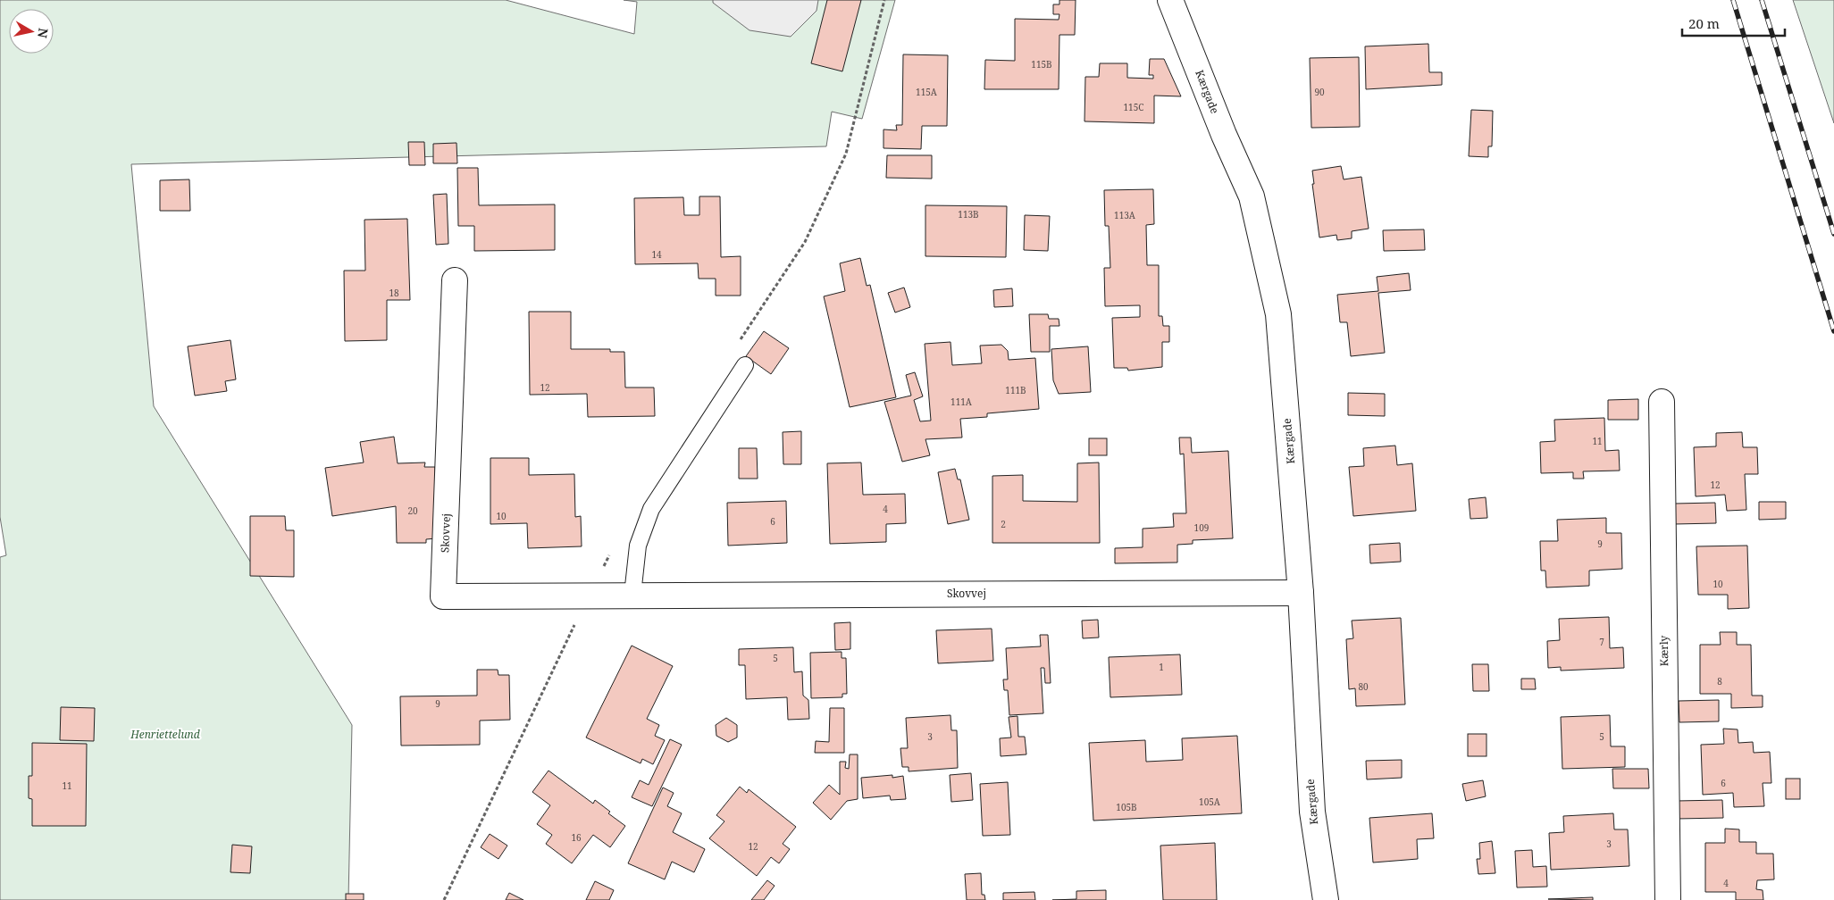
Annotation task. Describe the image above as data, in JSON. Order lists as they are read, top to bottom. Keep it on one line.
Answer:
{"streets":{"street":["Kærgade","Skovvej","Kærly"]},"crossings":[["Kærgade","Skovvej"]],"parks":["Henriettelund"],"house_numbers":["115B","115A","90","115C","113B","113A","14","18","12","111B","111A","11","12","4","20","10","6","2","109","9","10","7","5","1","8","80","9","3","5","6","11","105A","105B","16","3","12","4"],"scale_bar":"20 m","north":"right"}
